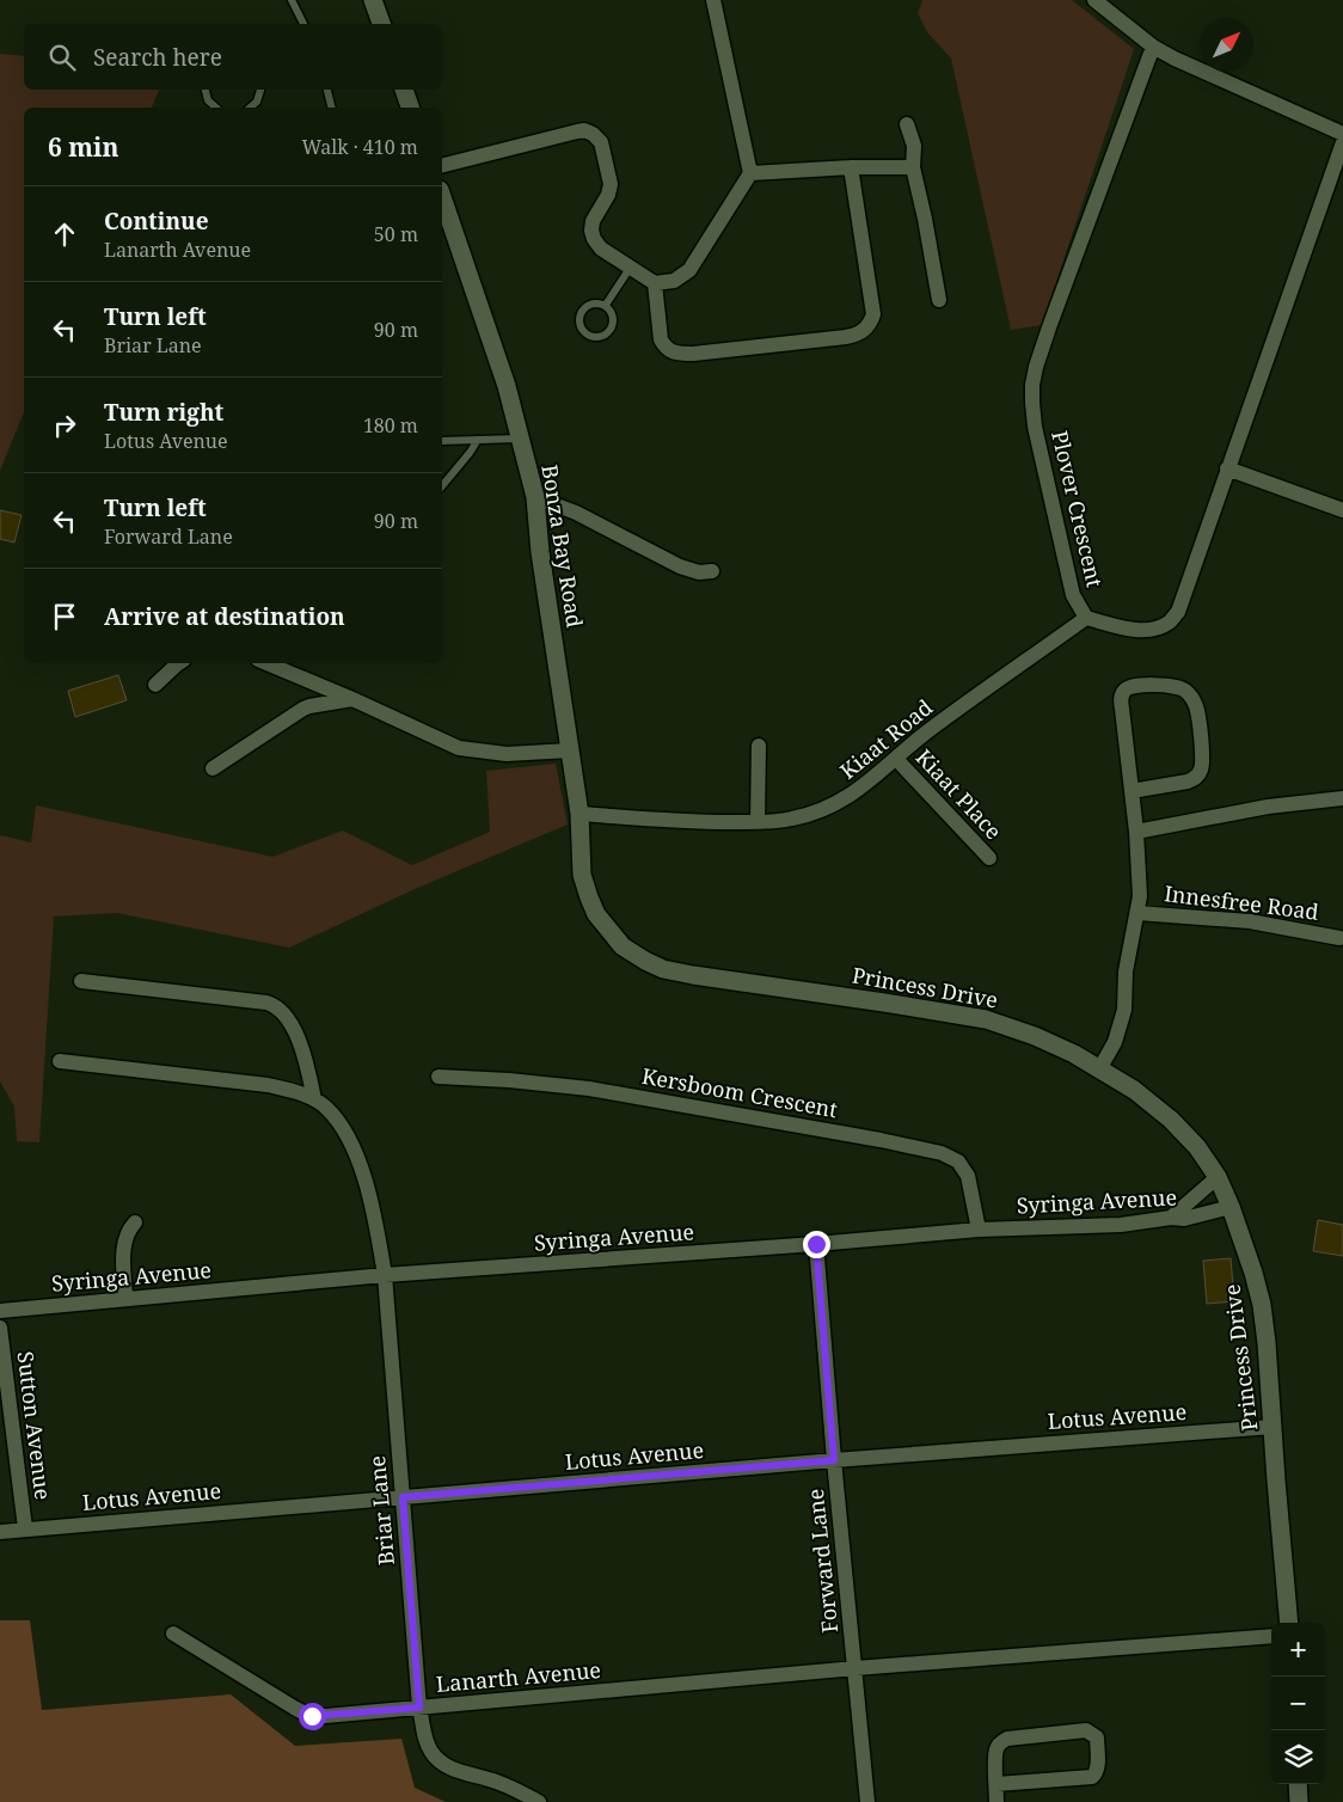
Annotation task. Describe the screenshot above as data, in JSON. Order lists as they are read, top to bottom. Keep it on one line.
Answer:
{"streets":{"street":["Plover Crescent","Bonza Bay Road","Kiaat Road","Kiaat Place","Innesfree Road","Princess Drive","Kersboom Crescent","Syringa Avenue","Lotus Avenue","Sutton Avenue","Briar Lane","Forward Lane","Lanarth Avenue"]},"crossings":[["Plover Crescent","Kiaat Road"],["Bonza Bay Road","Kiaat Road"],["Bonza Bay Road","Princess Drive"],["Kiaat Road","Kiaat Place"],["Kiaat Road","Princess Drive"],["Princess Drive","Syringa Avenue"],["Princess Drive","Lotus Avenue"],["Kersboom Crescent","Syringa Avenue"],["Syringa Avenue","Briar Lane"],["Syringa Avenue","Forward Lane"],["Lotus Avenue","Sutton Avenue"],["Lotus Avenue","Briar Lane"],["Lotus Avenue","Forward Lane"],["Briar Lane","Lanarth Avenue"],["Forward Lane","Lanarth Avenue"]],"north":"top right","page":{"search":"Search here","heading":["6 min","Walk · 410 m"],"list":[["Continue","Lanarth Avenue","50 m"],["Turn left","Briar Lane","90 m"],["Turn right","Lotus Avenue","180 m"],["Turn left","Forward Lane","90 m"],"Arrive at destination"],"map_buttons":["+","−"]}}
